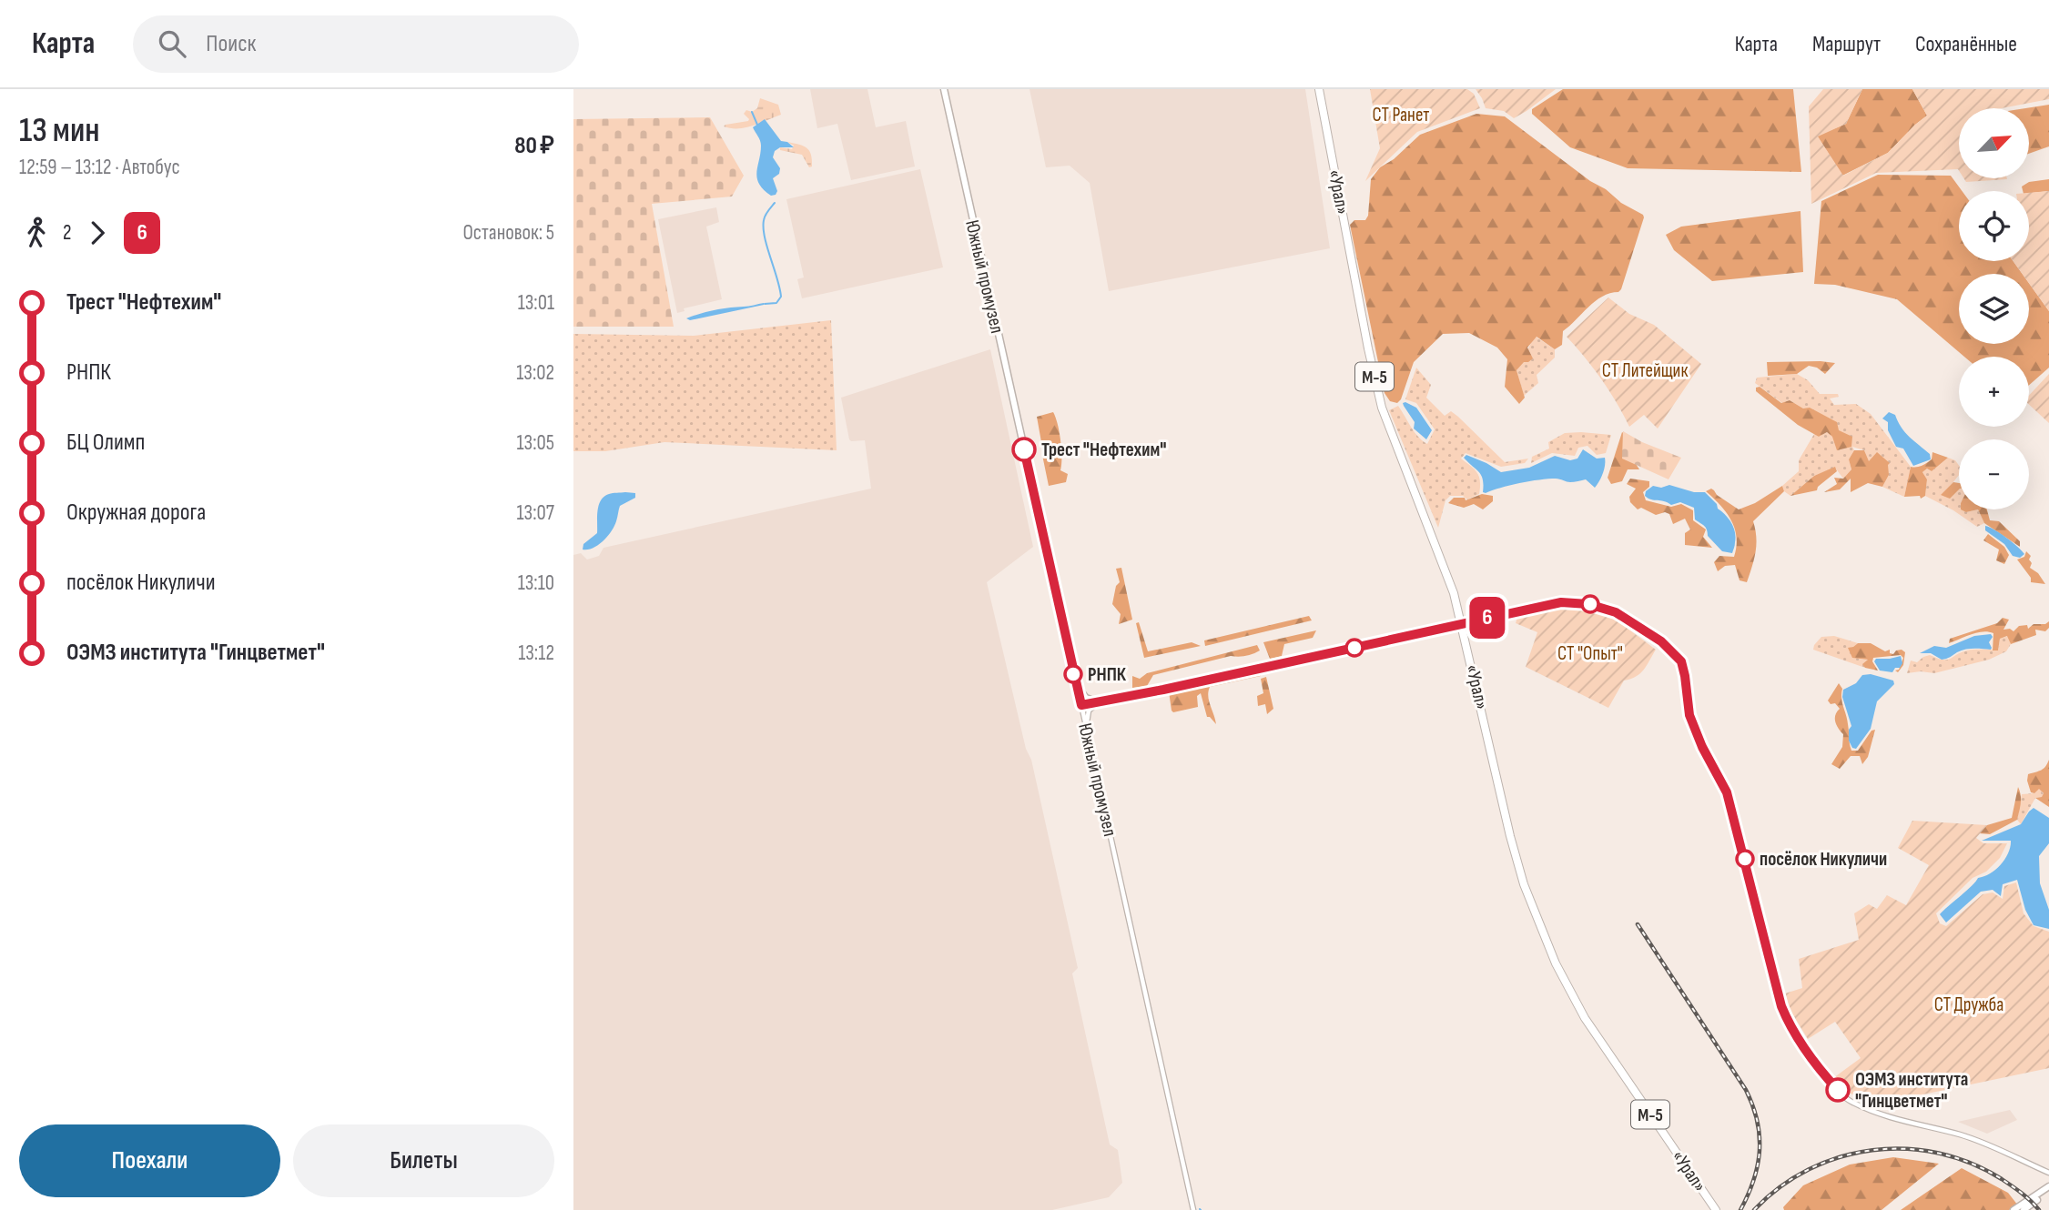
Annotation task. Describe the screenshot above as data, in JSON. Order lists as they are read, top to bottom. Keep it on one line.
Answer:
{"streets":{"highway":["«Урал»","М-5"],"main road":["Южный промузел"]},"parks":["СТ Ранет","СТ Литейщик","СТ \"Опыт\"","СТ Дружба"],"places":["Трест \"Нефтехим\"","РНПК","посёлок Никуличи","ОЭМЗ института \"Гинцветмет\""],"lines":["bus line 6"],"north":"top right","page":{"header":"Карта","search":"Поиск","nav":["Карта","Маршрут","Сохранённые"],"heading":["13 мин","12:59 – 13:12 · Автобус","80 ₽"],"on_map":"6","map_buttons":["+","−"],"legs":["2","6","Остановок: 5"],"list":[{"name":"Трест \"Нефтехим\"","value":"13:01"},{"name":"РНПК","value":"13:02"},{"name":"БЦ Олимп","value":"13:05"},{"name":"Окружная дорога","value":"13:07"},{"name":"посёлок Никуличи","value":"13:10"},{"name":"ОЭМЗ института \"Гинцветмет\"","value":"13:12"}],"buttons":["Поехали","Билеты"]}}
